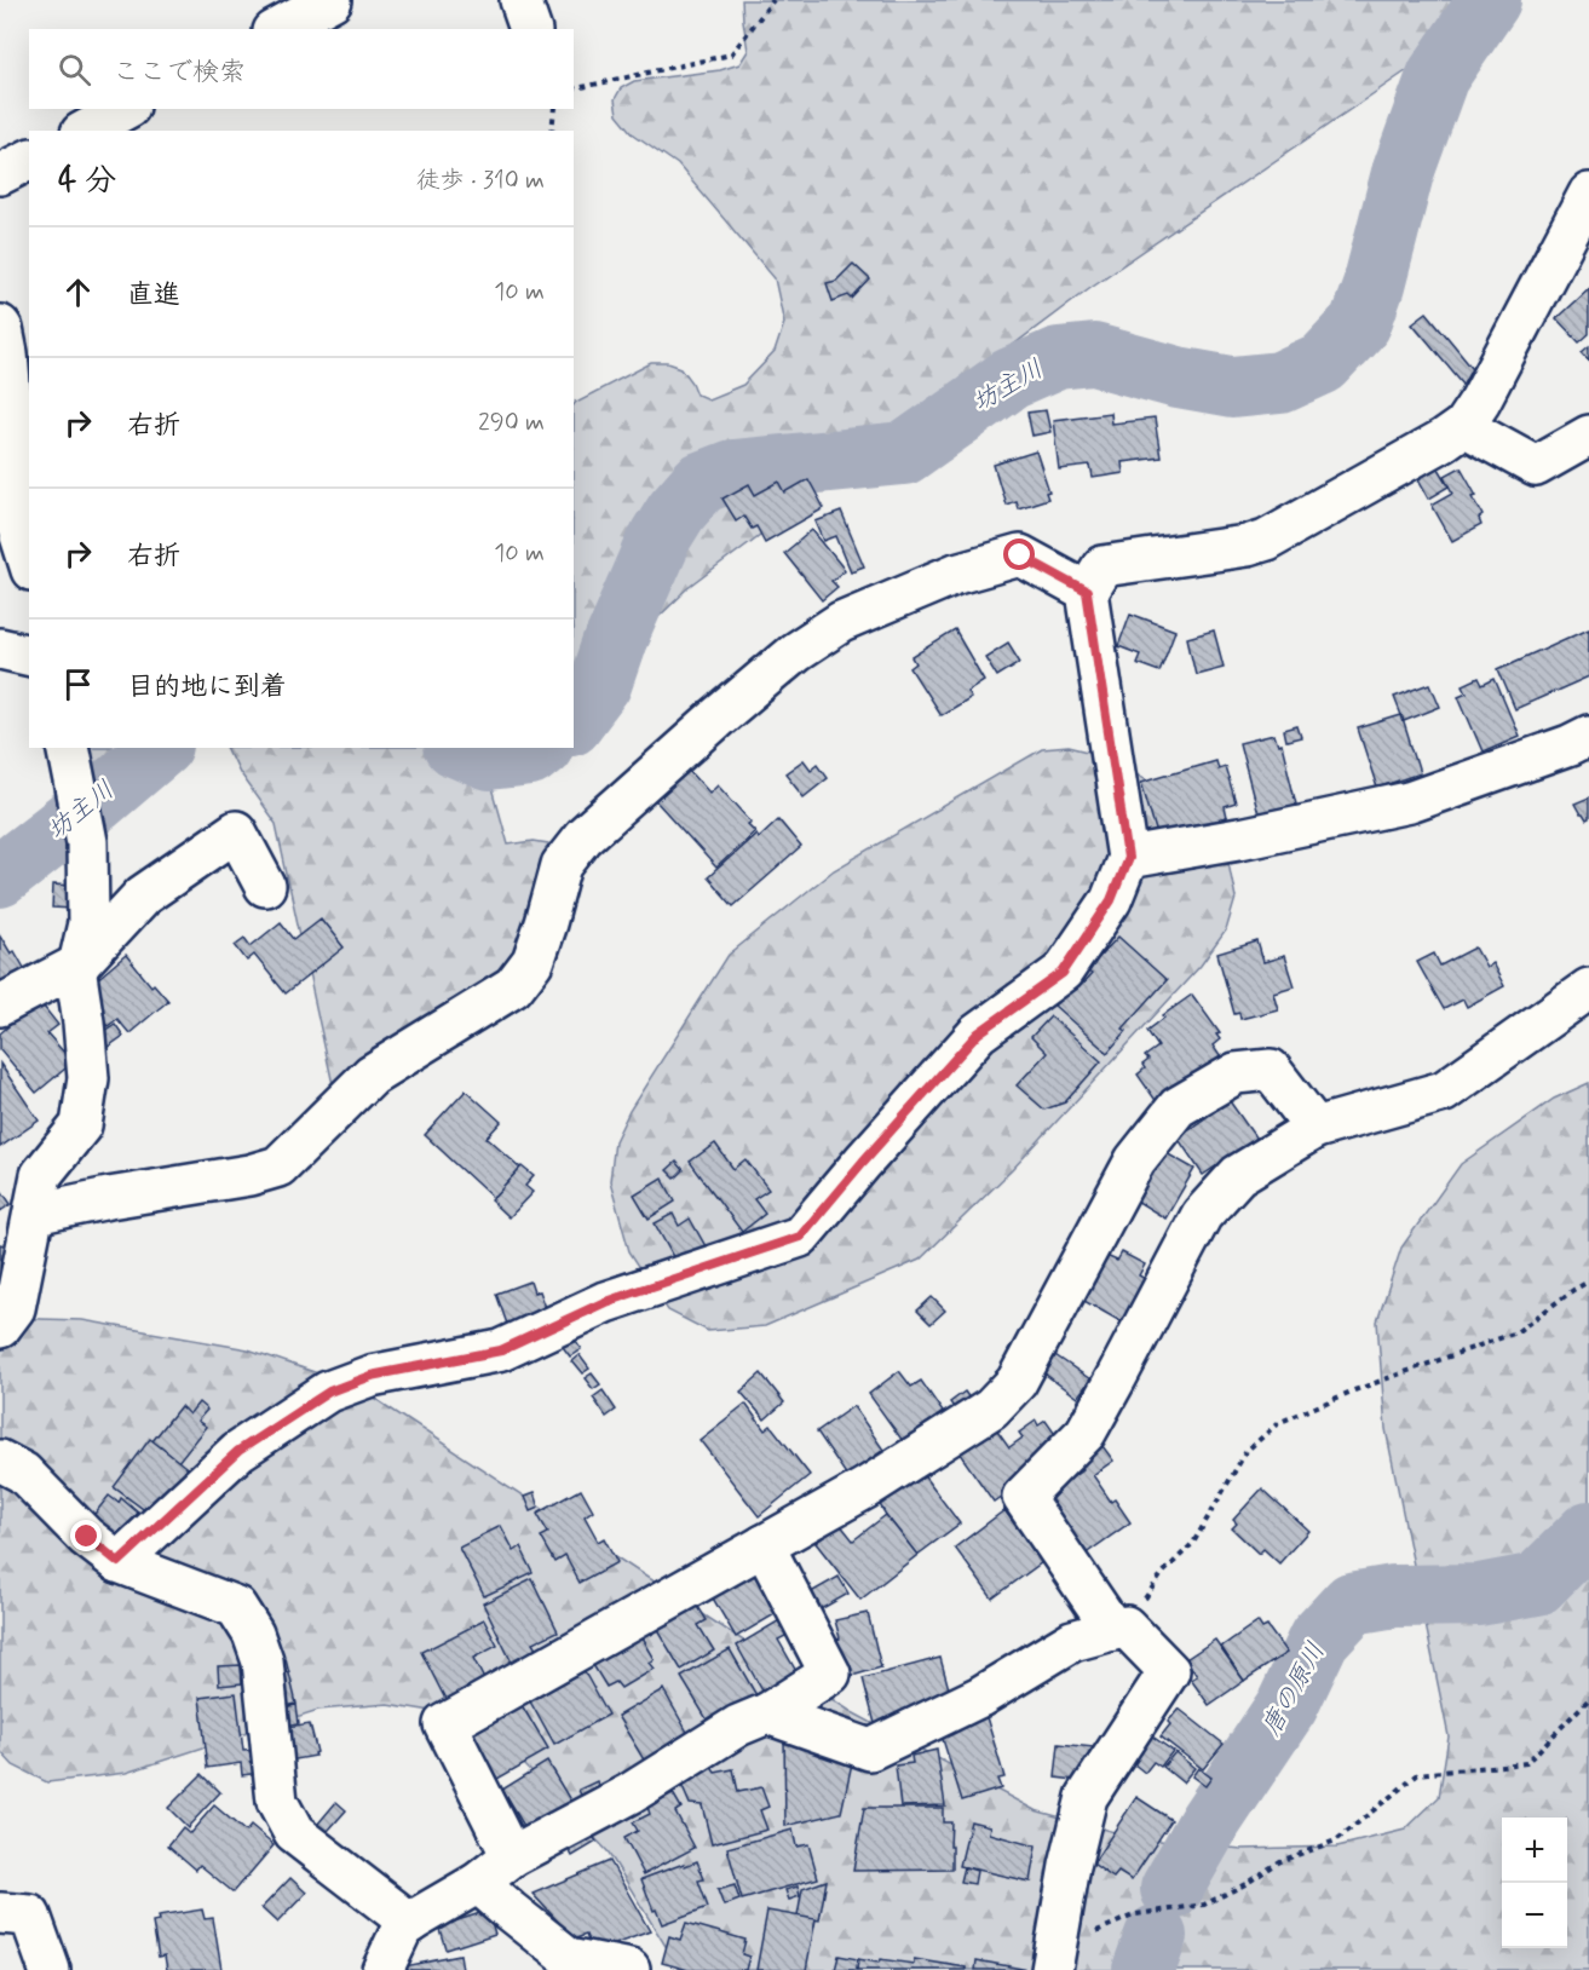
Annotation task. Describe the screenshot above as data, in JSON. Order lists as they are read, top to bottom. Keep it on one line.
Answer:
{"water":["坊主川","唐の原川"],"page":{"search":"ここで検索","heading":["4 分","徒歩 · 310 m"],"list":[["直進","10 m"],["右折","290 m"],["右折","10 m"],"目的地に到着"],"map_buttons":["+","−"]}}
